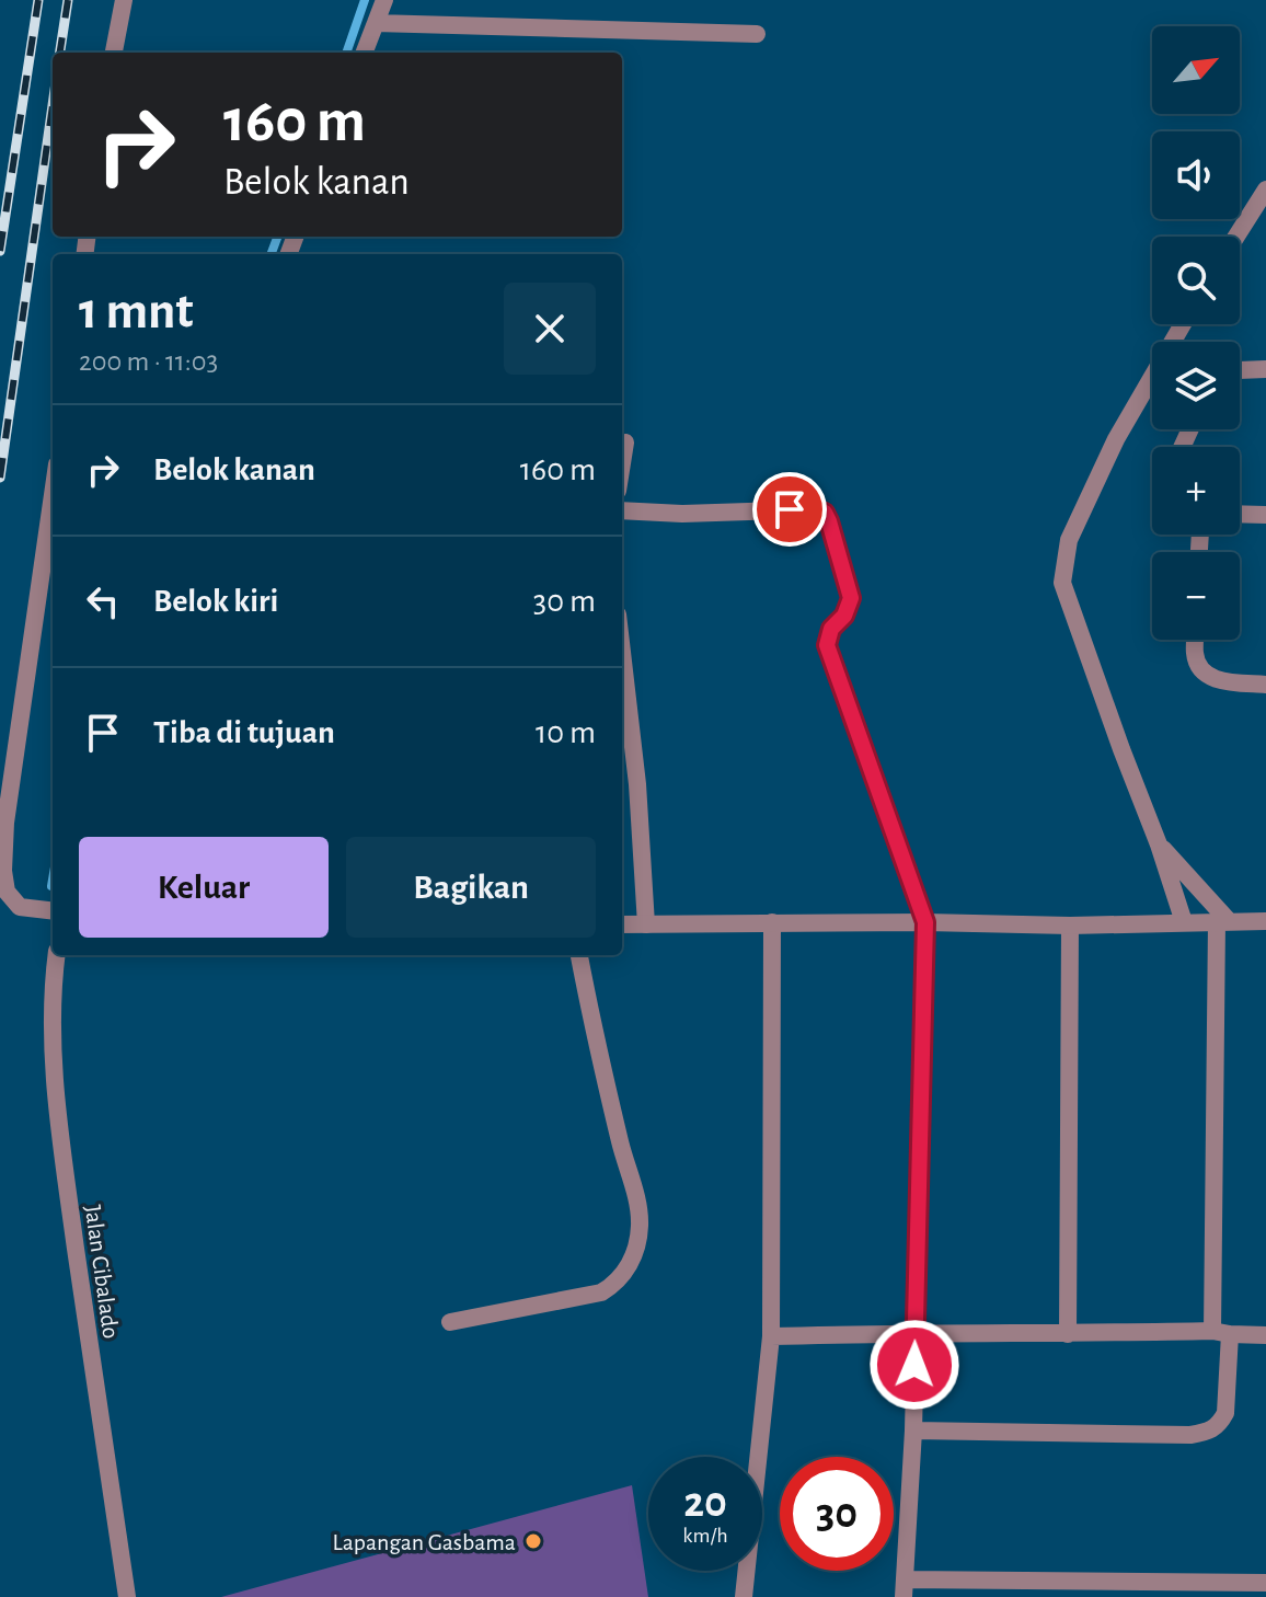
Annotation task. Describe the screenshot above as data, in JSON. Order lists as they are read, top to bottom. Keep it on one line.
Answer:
{"streets":{"street":["Jalan Cibalado"]},"places":["Lapangan Gasbama"],"north":"top right","page":{"map_buttons":["+","−"],"turn":["160 m","Belok kanan"],"heading":["1 mnt","200 m · 11:03"],"list":[{"name":"Belok kanan","value":"160 m"},{"name":"Belok kiri","value":"30 m"},{"name":"Tiba di tujuan","value":"10 m"}],"buttons":["Keluar","Bagikan"],"speed":"20 km/h","limit":"30"}}
